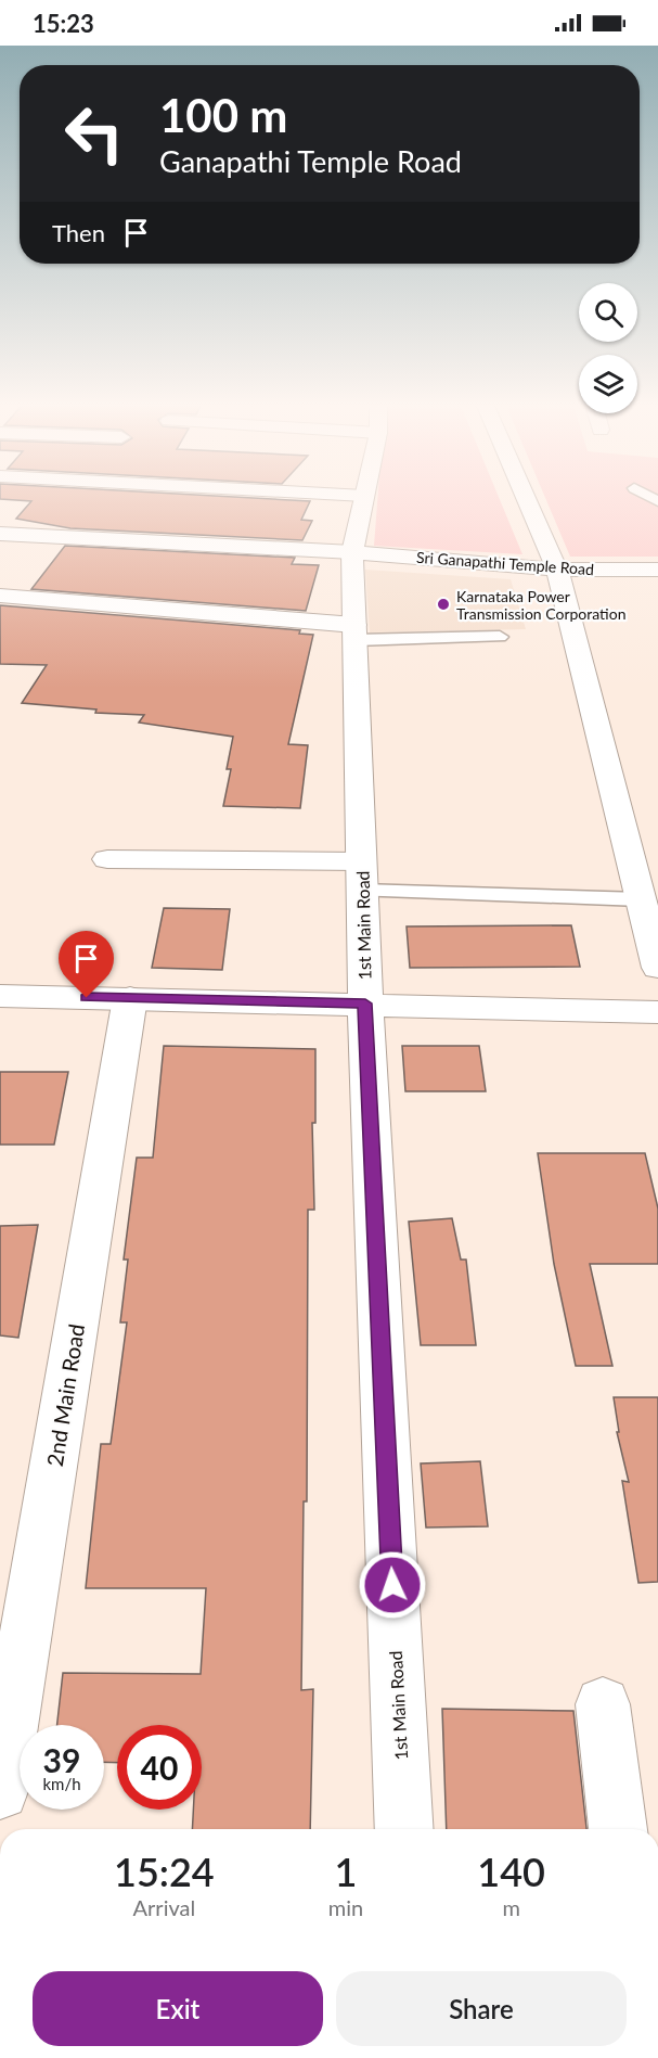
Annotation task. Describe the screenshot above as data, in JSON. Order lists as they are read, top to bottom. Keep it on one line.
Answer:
{"streets":{"street":["Sri Ganapathi Temple Road","1st Main Road","2nd Main Road"]},"crossings":[["Sri Ganapathi Temple Road","1st Main Road"]],"places":["Karnataka Power Transmission Corporation"],"page":{"status":"15:23","turn":["100 m","Ganapathi Temple Road"],"then":"Then","speed":"39 km/h","limit":"40","eta":["15:24","Arrival","1","min","140","m"],"buttons":["Exit","Share"]}}
